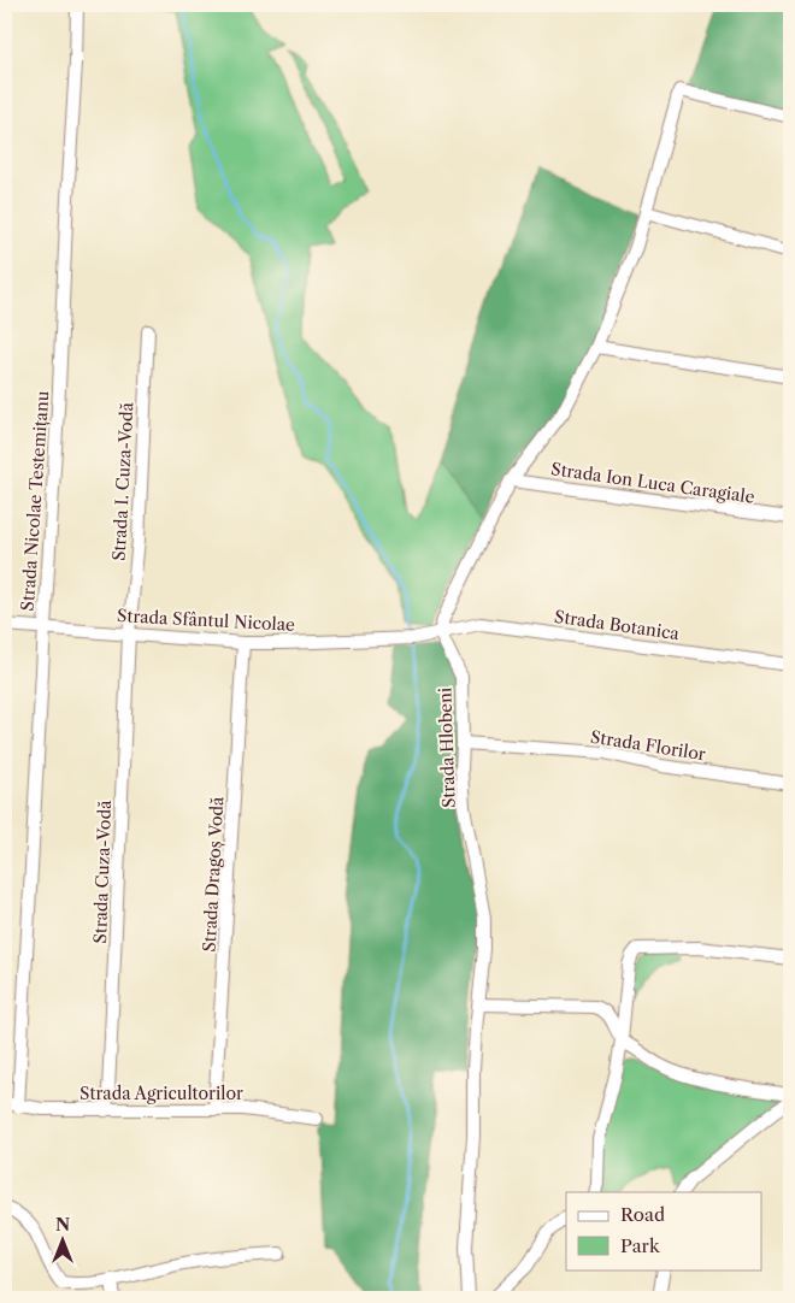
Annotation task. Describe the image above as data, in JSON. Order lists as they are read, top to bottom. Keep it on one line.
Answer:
{"streets":{"street":["Strada I. Cuza-Vodă","Strada Ion Luca Caragiale","Strada Nicolae Testemițanu","Strada Sfântul Nicolae","Strada Botanica","Strada Florilor","Strada Hlobeni","Strada Cuza-Vodă","Strada Dragoș Vodă","Strada Agricultorilor"]},"crossings":[["Strada I. Cuza-Vodă","Strada Sfântul Nicolae"],["Strada I. Cuza-Vodă","Strada Cuza-Vodă"],["Strada Nicolae Testemițanu","Strada Sfântul Nicolae"],["Strada Nicolae Testemițanu","Strada Agricultorilor"],["Strada Sfântul Nicolae","Strada Botanica"],["Strada Sfântul Nicolae","Strada Hlobeni"],["Strada Sfântul Nicolae","Strada Cuza-Vodă"],["Strada Sfântul Nicolae","Strada Dragoș Vodă"],["Strada Botanica","Strada Hlobeni"],["Strada Florilor","Strada Hlobeni"],["Strada Cuza-Vodă","Strada Agricultorilor"],["Strada Dragoș Vodă","Strada Agricultorilor"]],"legend":["Road","Park"],"north":"top"}
